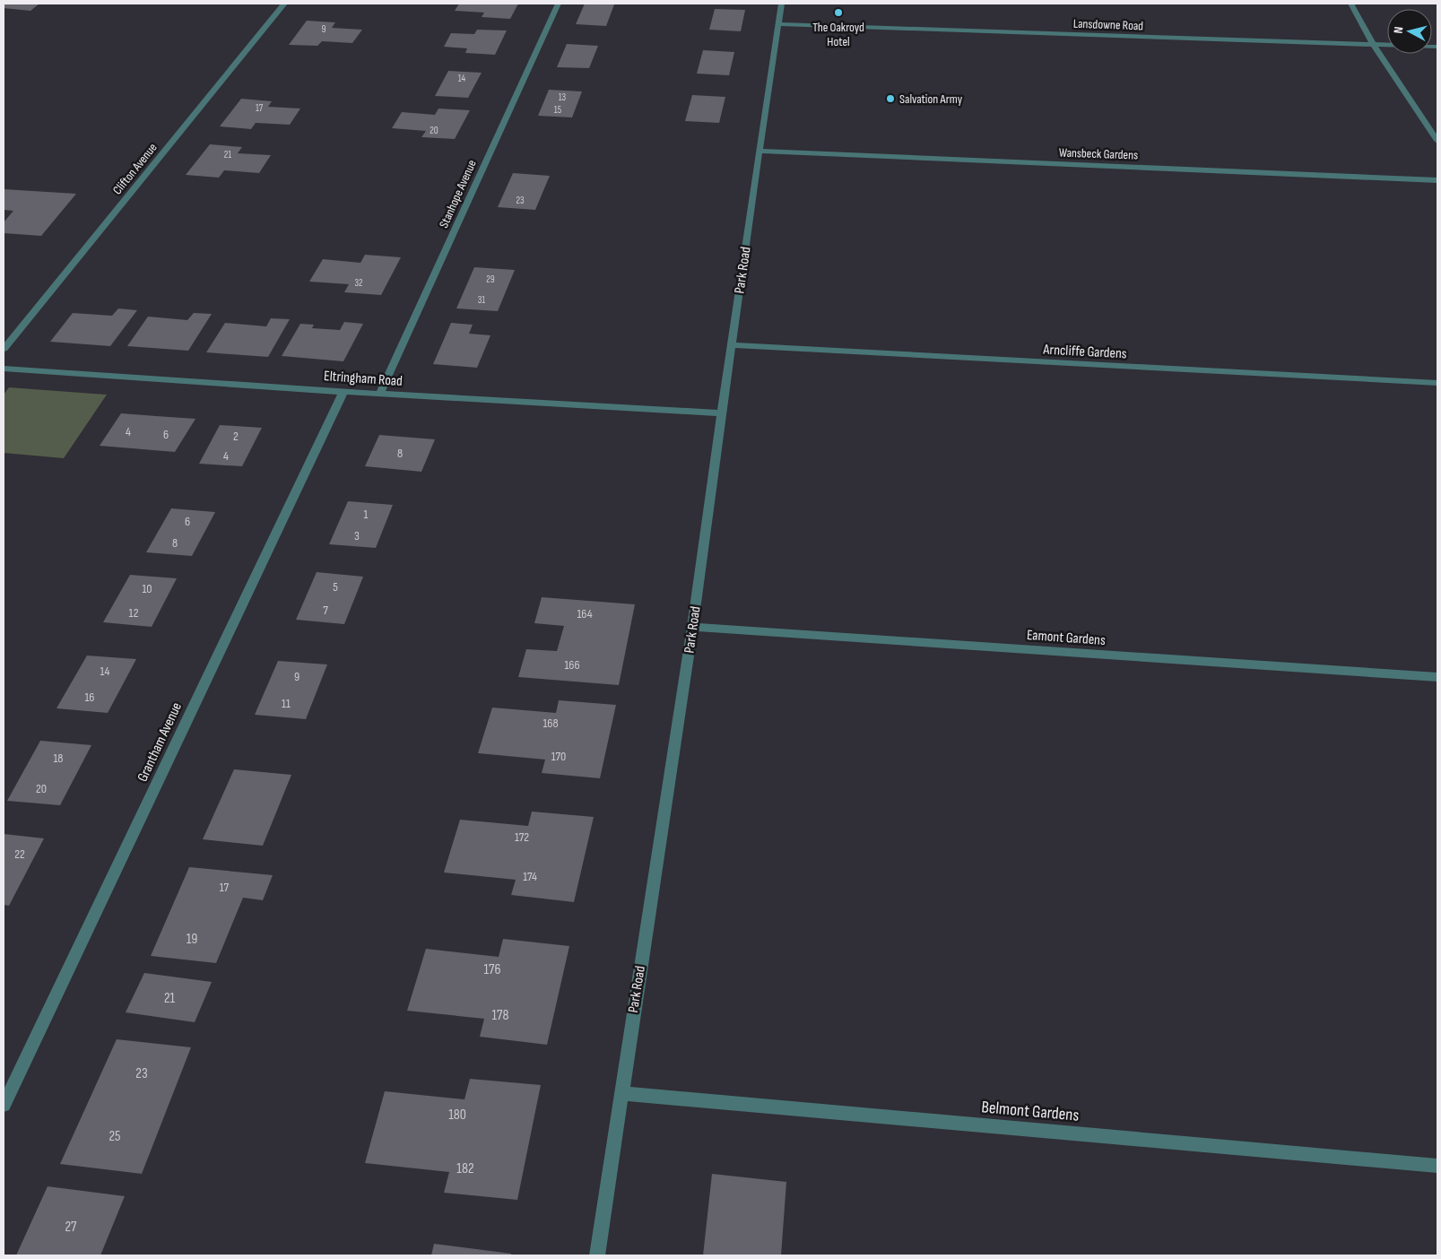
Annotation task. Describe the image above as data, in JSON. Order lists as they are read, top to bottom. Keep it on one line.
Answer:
{"streets":{"street":["Lansdowne Road","Wansbeck Gardens","Clifton Avenue","Stanhope Avenue","Park Road","Arncliffe Gardens","Eltringham Road","Eamont Gardens","Grantham Avenue","Belmont Gardens"]},"crossings":[["Lansdowne Road","Park Road"],["Wansbeck Gardens","Park Road"],["Stanhope Avenue","Eltringham Road"],["Park Road","Arncliffe Gardens"],["Park Road","Eltringham Road"],["Park Road","Eamont Gardens"],["Park Road","Belmont Gardens"],["Eltringham Road","Grantham Avenue"]],"places":["The Oakroyd Hotel","Salvation Army"],"house_numbers":["9","14","13","17","15","20","21","23","29","32","31","4","6","2","8","4","1","6","3","8","5","10","7","12","164","166","14","9","16","11","168","170","18","20","172","22","174","17","19","176","21","178","23","180","25","182","27"],"north":"left"}
